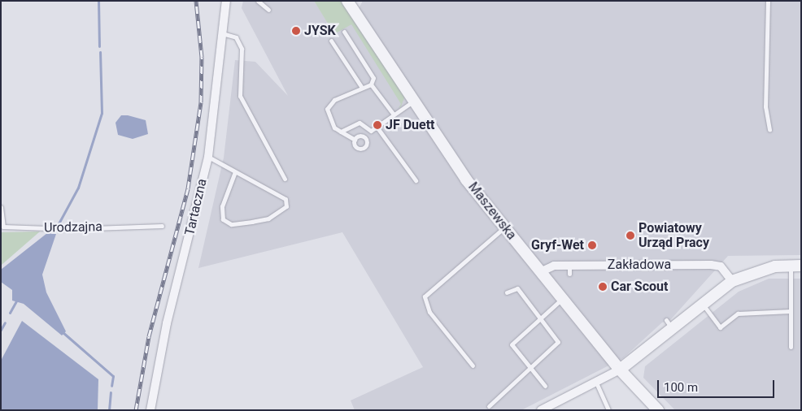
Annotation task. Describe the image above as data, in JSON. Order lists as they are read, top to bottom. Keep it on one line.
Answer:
{"streets":{"street":["Tartaczna","Maszewska","Zakładowa"],"lane":["Urodzajna"]},"crossings":[["Maszewska","Zakładowa"]],"places":["JYSK","JF Duett","Powiatowy Urząd Pracy","Gryf-Wet","Car Scout"],"scale_bar":"100 m"}
